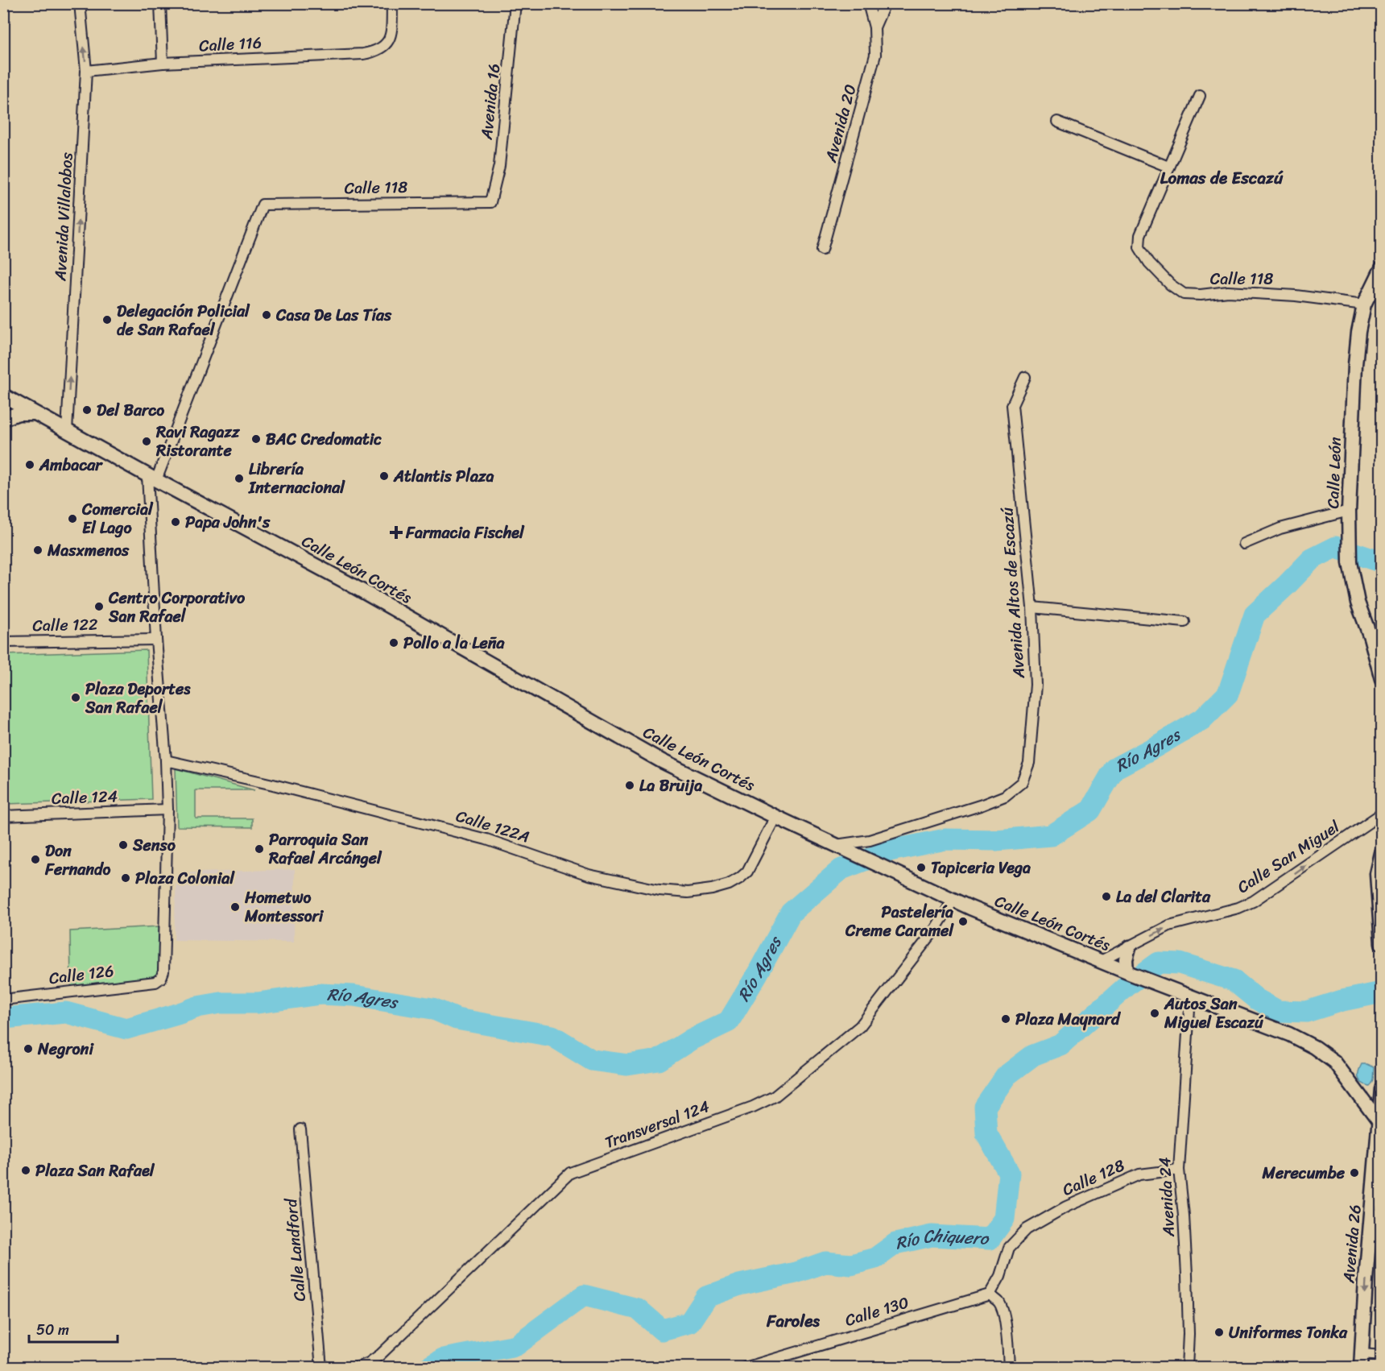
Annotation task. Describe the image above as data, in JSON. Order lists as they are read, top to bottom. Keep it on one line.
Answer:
{"streets":{"main road":["Calle León","Calle León Cortés","Avenida 26"],"street":["Calle 116","Avenida 16","Avenida 20","Calle 118","Avenida Villalobos","Avenida Altos de Escazú","Calle 122","Calle 124","Calle 122A","Calle San Miguel","Calle 126","Transversal 124","Calle 128","Avenida 24","Calle Landford","Calle 130"]},"crossings":[["Calle 116","Avenida Villalobos"],["Avenida 16","Calle 118"],["Calle 118","Calle León"],["Calle 118","Calle León Cortés"],["Avenida Villalobos","Calle León Cortés"],["Calle León Cortés","Avenida Altos de Escazú"],["Calle León Cortés","Calle 122A"],["Calle León Cortés","Calle San Miguel"],["Calle León Cortés","Transversal 124"],["Calle León Cortés","Avenida 24"],["Calle León Cortés","Avenida 26"],["Calle 124","Calle 126"],["Calle 128","Avenida 24"],["Calle 128","Calle 130"]],"one_way":["Avenida Villalobos","Calle San Miguel","Avenida 26"],"districts":["Lomas de Escazú","Faroles"],"water":["Río Agres","Río Chiquero"],"places":{"other":["Casa De Las Tías","Delegación Policial de San Rafael","Del Barco","BAC Credomatic","Ravi Ragazz Ristorante","Ambacar","Atlantis Plaza","Librería Internacional","Comercial El Lago","Papa John's","Masxmenos","Centro Corporativo San Rafael","Pollo a la Leña","Plaza Deportes San Rafael","La Bruija","Senso","Parroquia San Rafael Arcángel","Don Fernando","Tapiceria Vega","Plaza Colonial","La del Clarita","Hometwo Montessori","Pastelería Creme Caramel","Autos San Miguel Escazú","Plaza Maynard","Negroni","Plaza San Rafael","Merecumbe","Uniformes Tonka"],"health":["Farmacia Fischel"]},"scale_bar":"50 m"}
